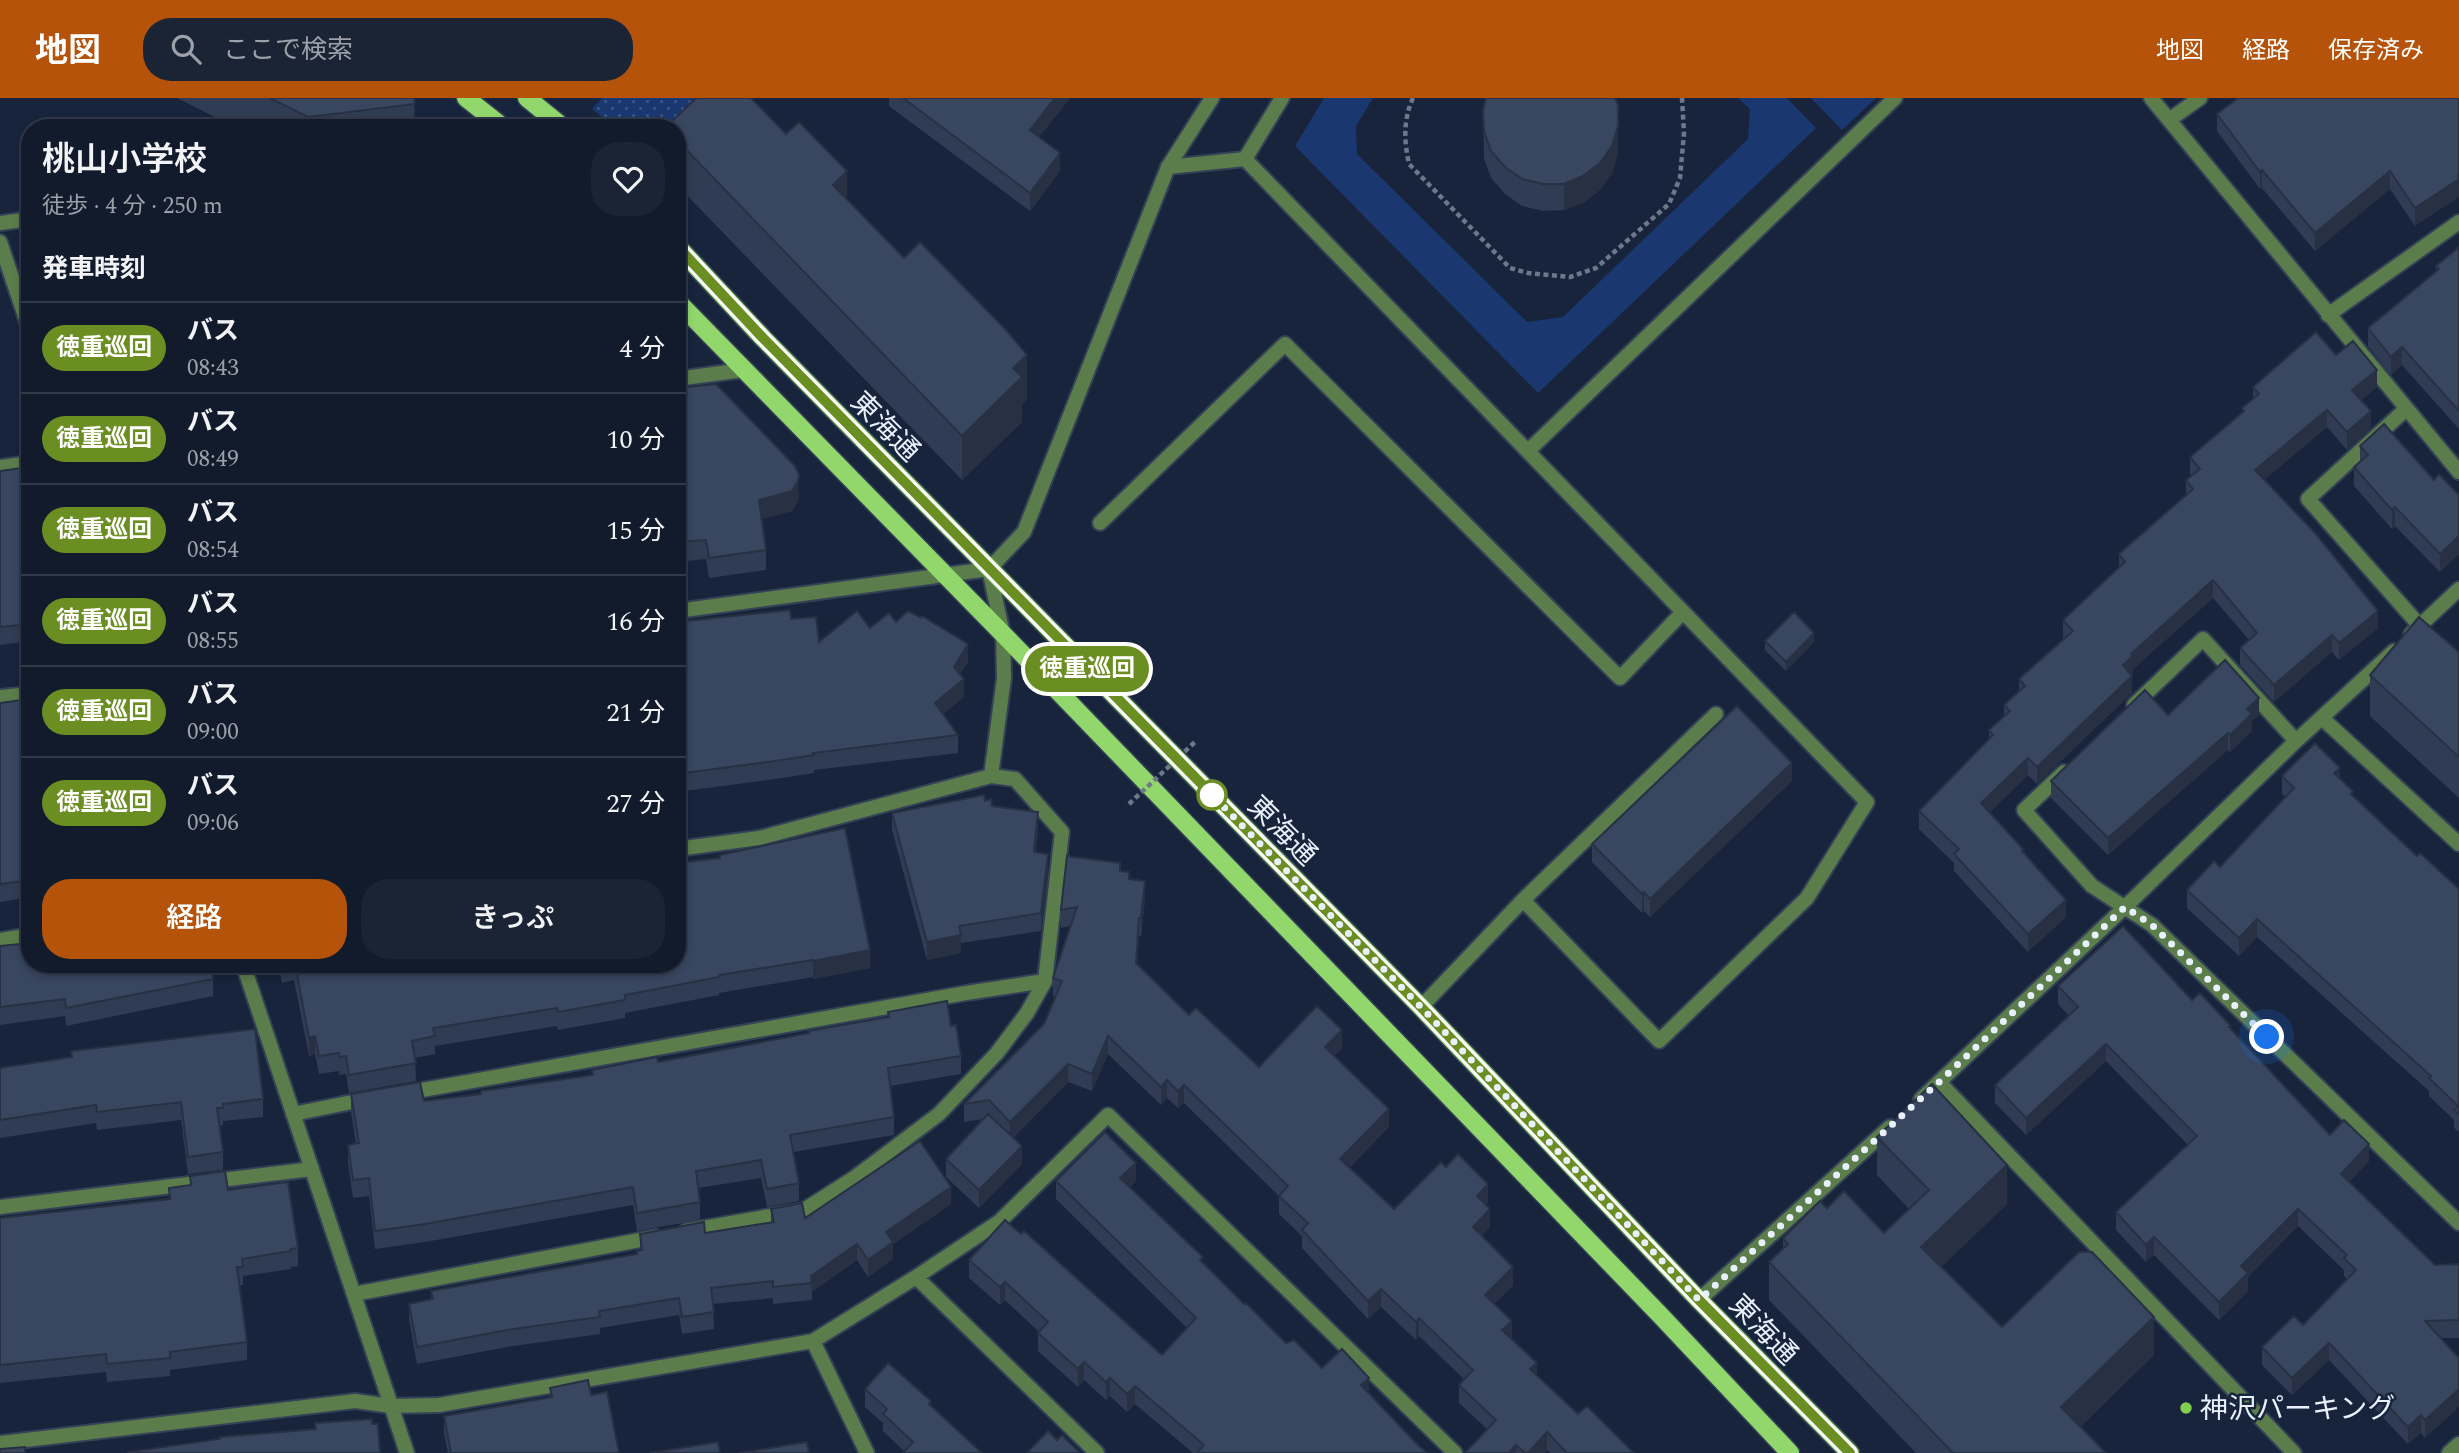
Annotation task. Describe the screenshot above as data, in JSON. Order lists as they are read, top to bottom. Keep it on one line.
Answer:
{"streets":{"main road":["東海通"]},"places":["神沢パーキング"],"lines":["bus line 徳重巡回"],"page":{"header":"地図","search":"ここで検索","nav":["地図","経路","保存済み"],"on_map":"徳重巡回","heading":[["桃山小学校","徒歩 · 4 分 · 250 m"],"発車時刻"],"list":[{"mark":"徳重巡回","name":"バス","note":"08:43","value":"4 分"},{"mark":"徳重巡回","name":"バス","note":"08:49","value":"10 分"},{"mark":"徳重巡回","name":"バス","note":"08:54","value":"15 分"},{"mark":"徳重巡回","name":"バス","note":"08:55","value":"16 分"},{"mark":"徳重巡回","name":"バス","note":"09:00","value":"21 分"},{"mark":"徳重巡回","name":"バス","note":"09:06","value":"27 分"}],"buttons":["経路","きっぷ"]}}
